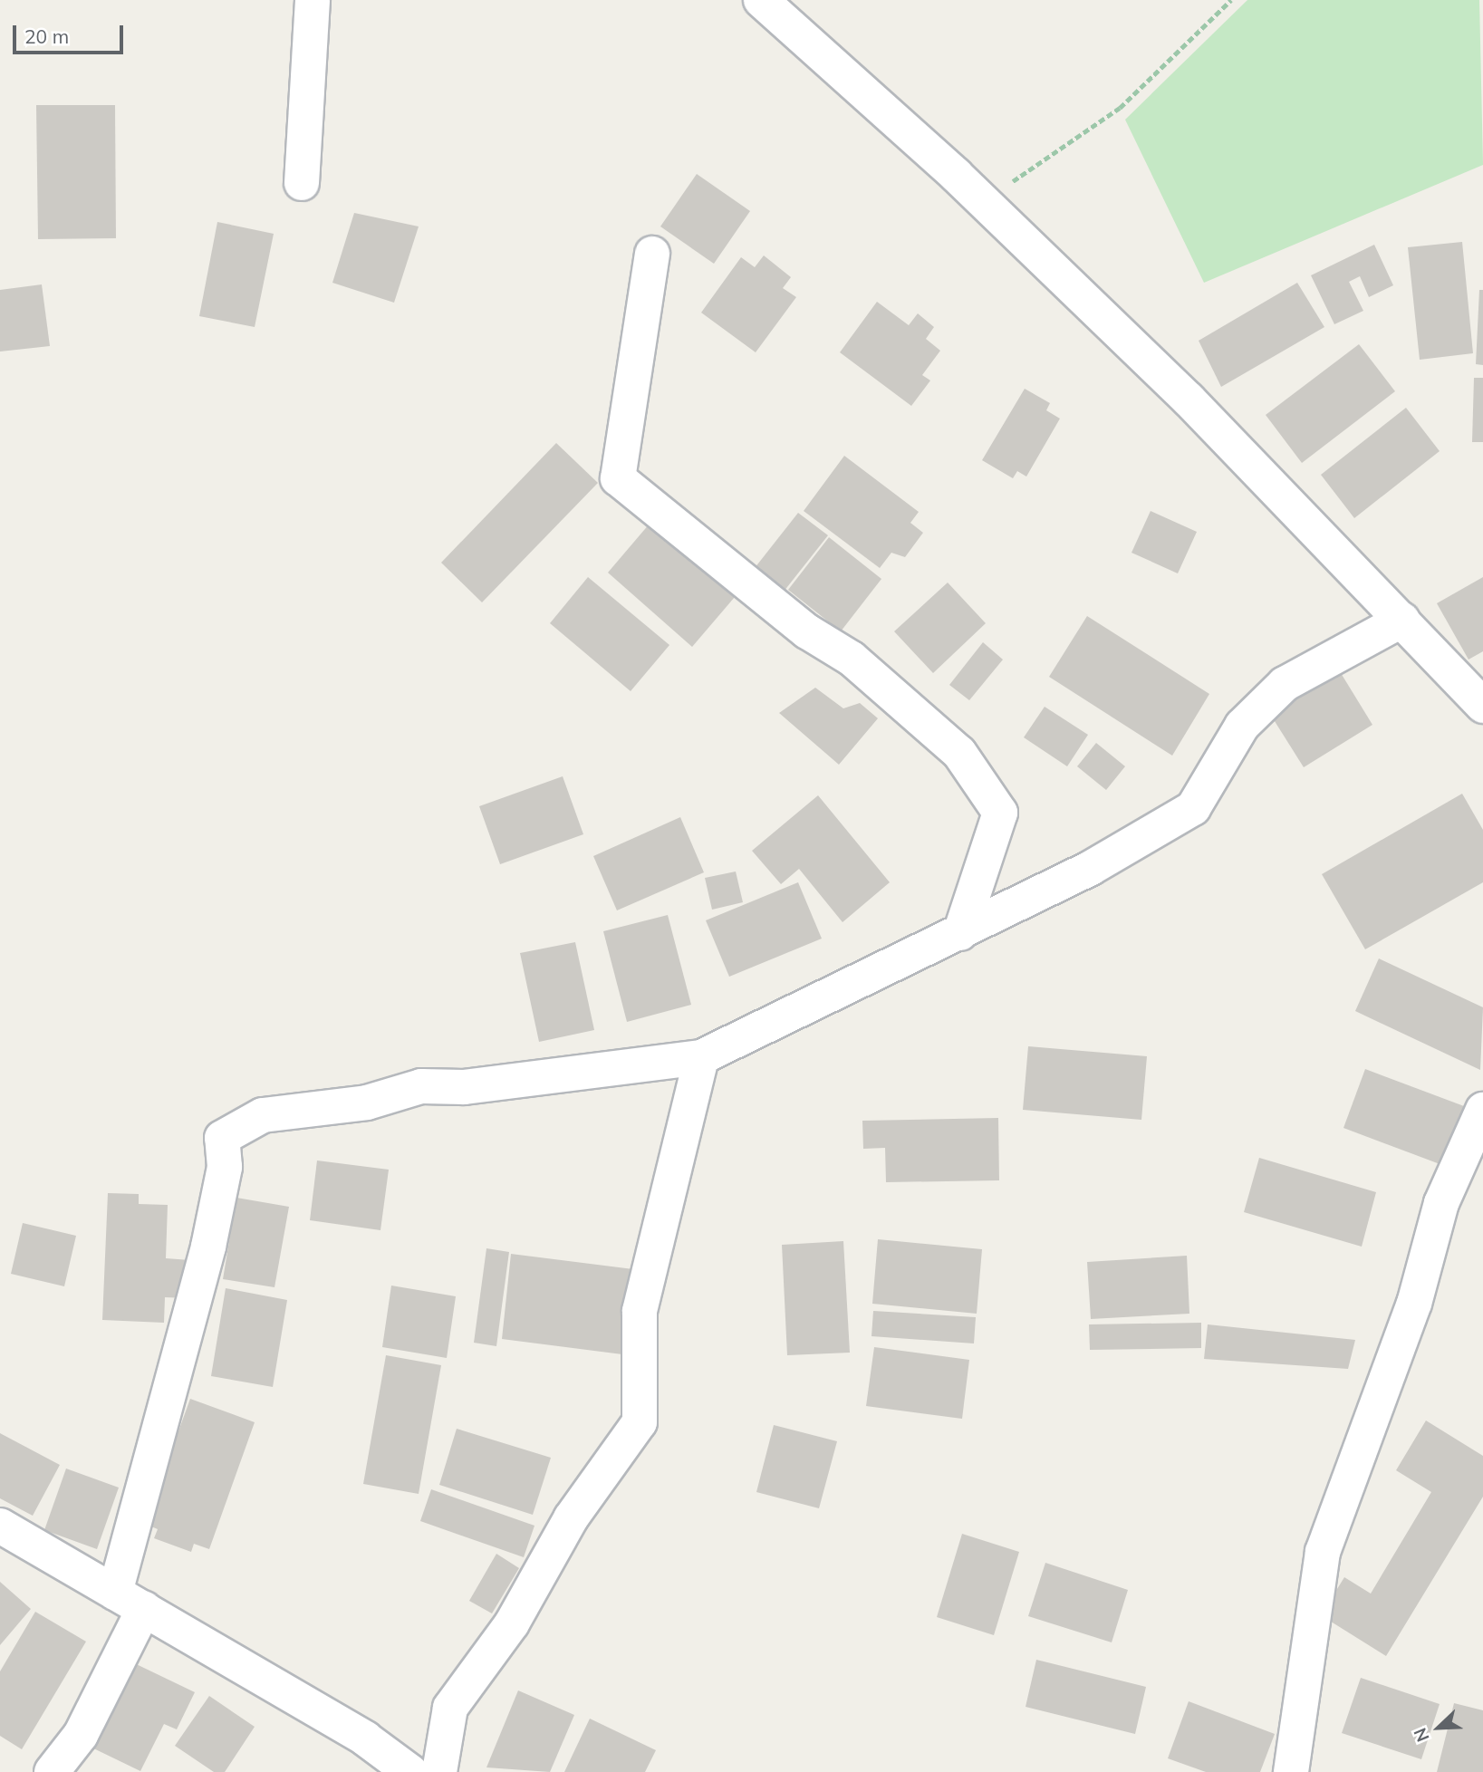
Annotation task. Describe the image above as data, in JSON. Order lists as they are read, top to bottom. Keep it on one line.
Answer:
{"scale_bar":"20 m","north":"bottom left"}
